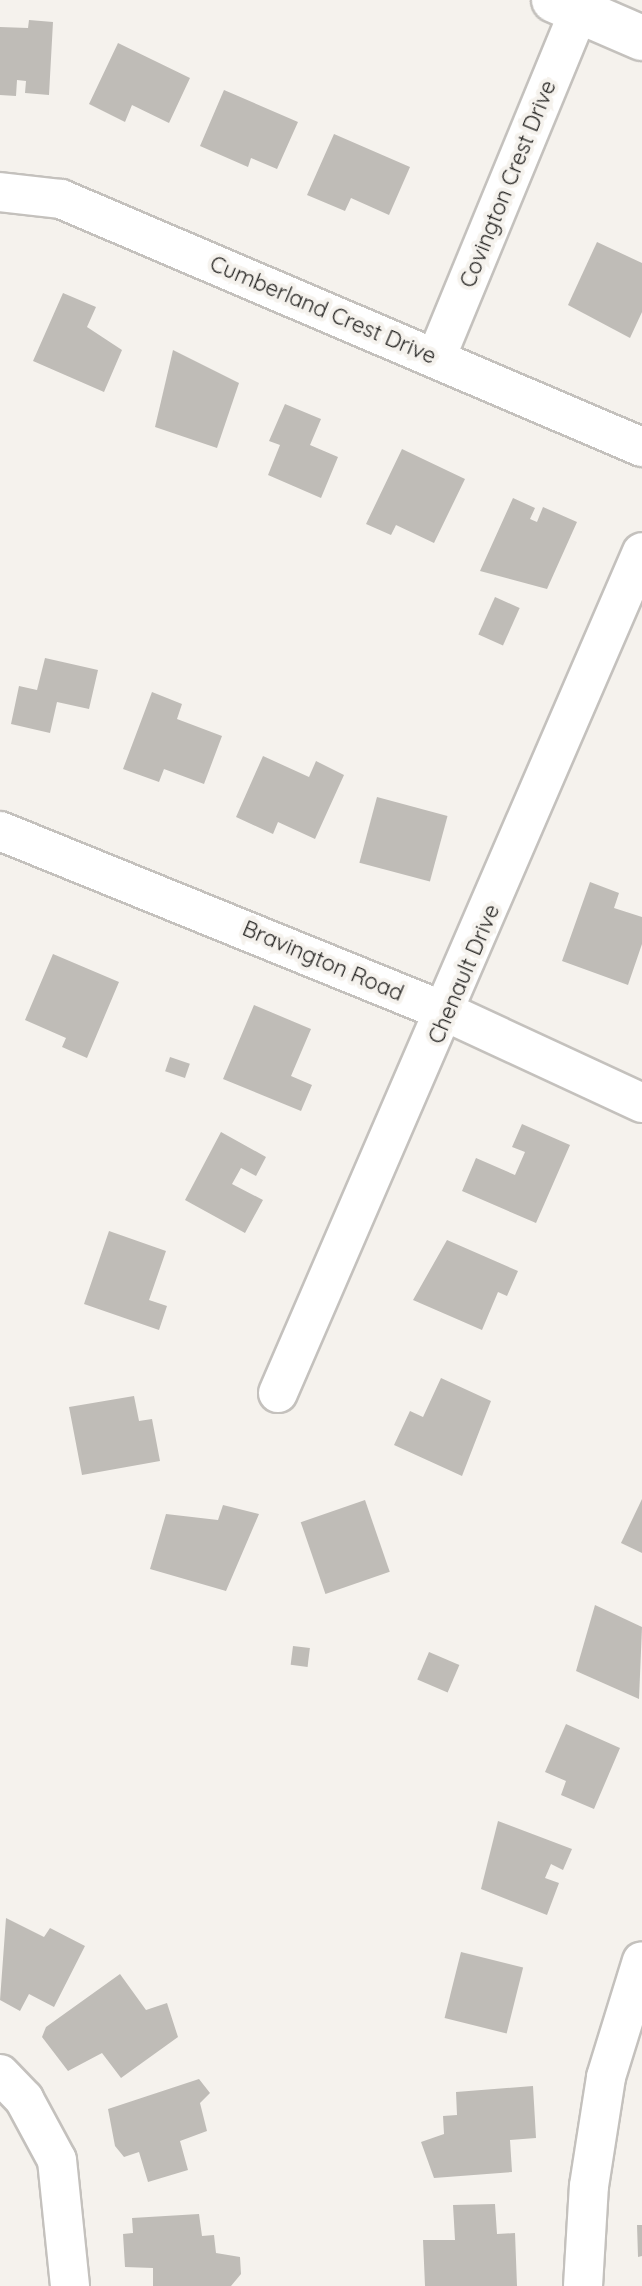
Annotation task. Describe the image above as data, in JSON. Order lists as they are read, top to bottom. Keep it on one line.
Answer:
{"streets":{"street":["Covington Crest Drive","Cumberland Crest Drive","Bravington Road","Chenault Drive"]},"crossings":[["Covington Crest Drive","Cumberland Crest Drive"],["Bravington Road","Chenault Drive"]]}
